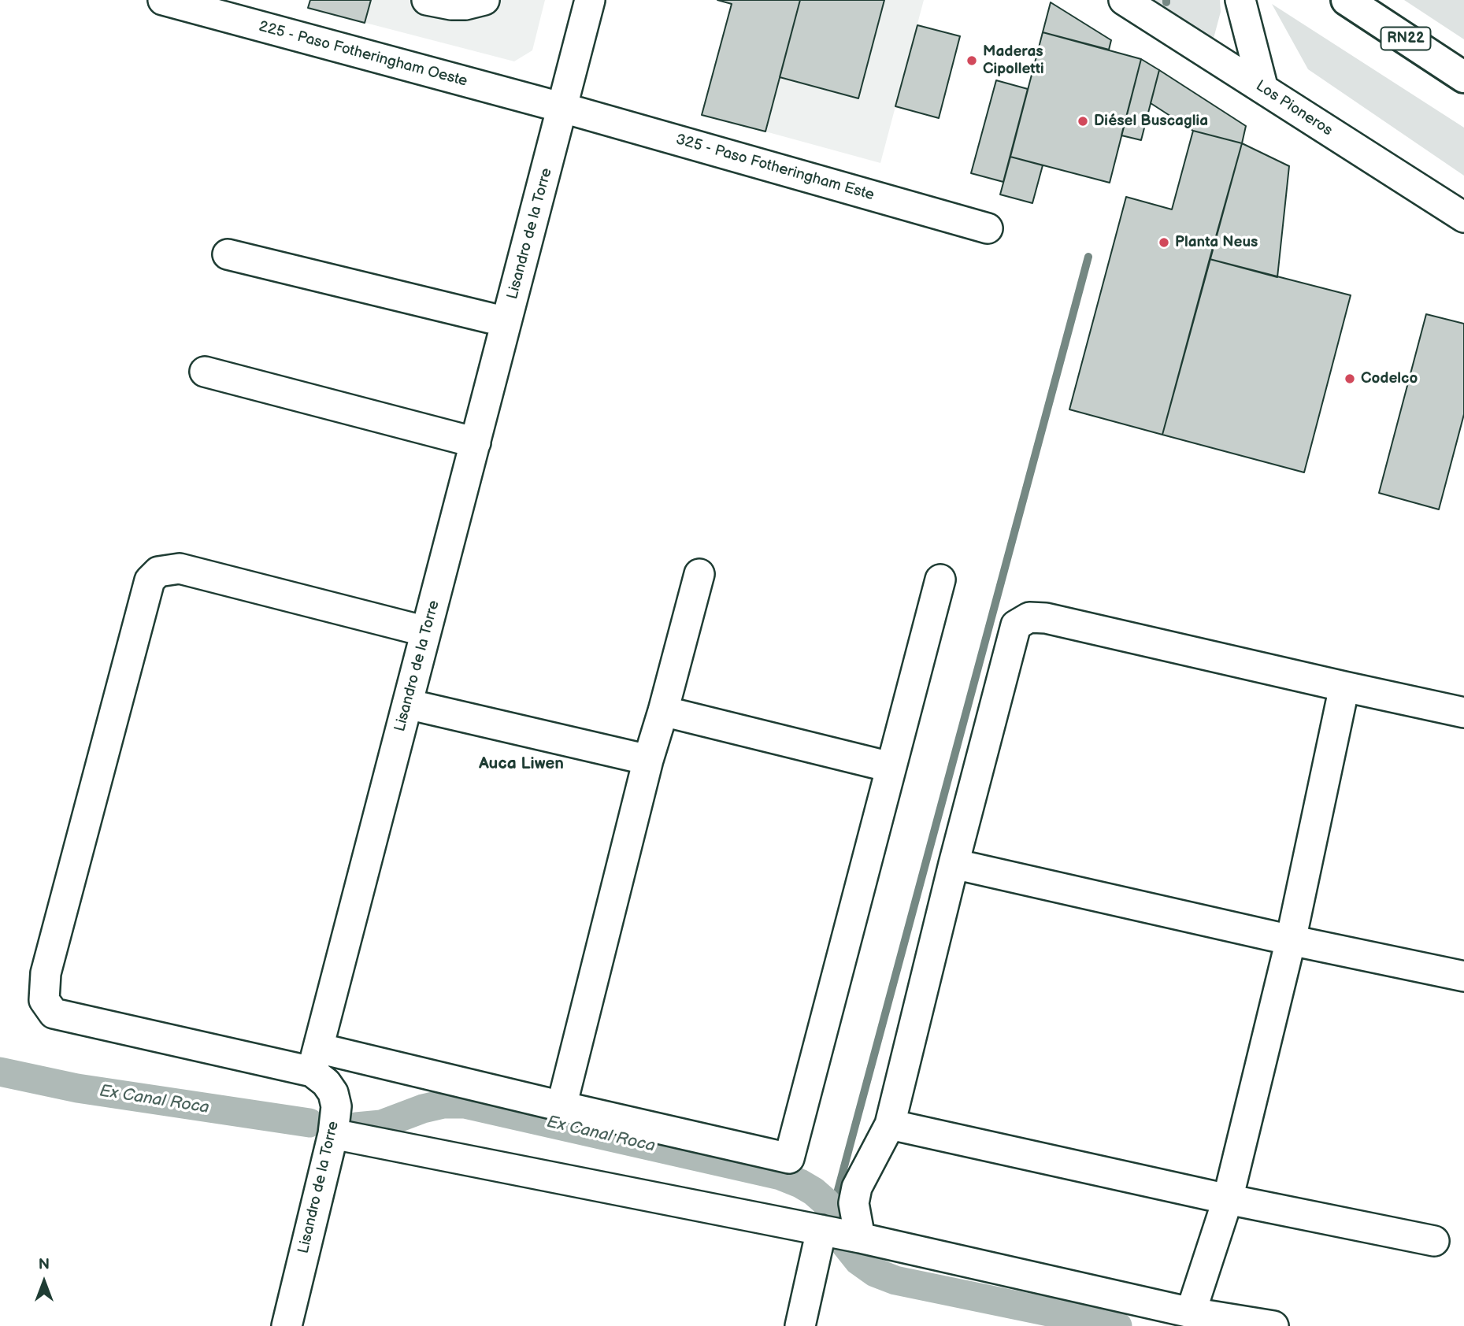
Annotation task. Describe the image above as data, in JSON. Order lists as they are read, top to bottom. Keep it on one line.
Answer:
{"streets":{"highway":["RN22"],"street":["225 - Paso Fotheringham Oeste","Los Pioneros","325 - Paso Fotheringham Este","Lisandro de la Torre"]},"crossings":[["225 - Paso Fotheringham Oeste","325 - Paso Fotheringham Este"],["225 - Paso Fotheringham Oeste","Lisandro de la Torre"],["325 - Paso Fotheringham Este","Lisandro de la Torre"]],"districts":["Auca Liwen"],"water":["Ex Canal Roca"],"places":["Maderas Cipolletti","Diésel Buscaglia","Planta Neus","Codelco"],"north":"top"}
